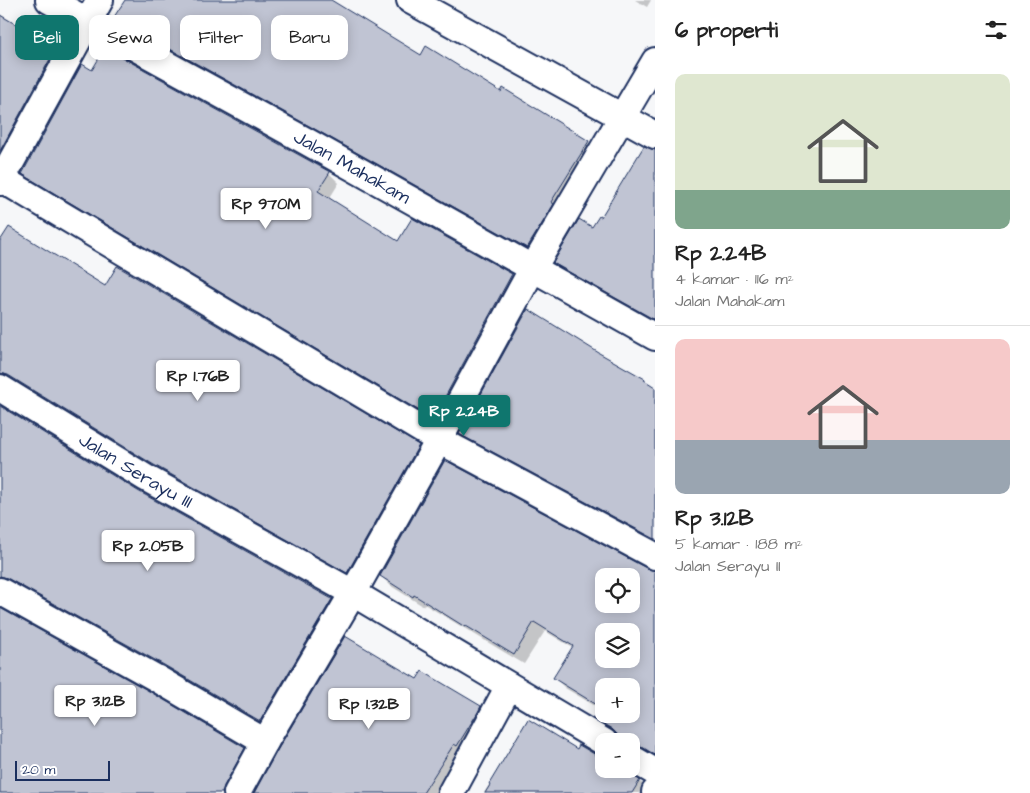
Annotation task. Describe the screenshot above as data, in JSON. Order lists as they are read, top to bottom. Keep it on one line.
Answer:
{"streets":{"street":["Jalan Mahakam","Jalan Serayu III"]},"scale_bar":"20 m","page":{"heading":"6 properti","chip":["Beli","Sewa","Filter","Baru"],"list":[{"name":"Rp 2.24B","note":"4 kamar · 116 m² · Jalan Mahakam"},{"name":"Rp 3.12B","note":"5 kamar · 188 m² · Jalan Serayu II"}],"price":["Rp 970M","Rp 1.76B","Rp 2.24B","Rp 2.05B","Rp 3.12B","Rp 1.32B"],"map_buttons":["+","−"],"scale":"20 m"}}
